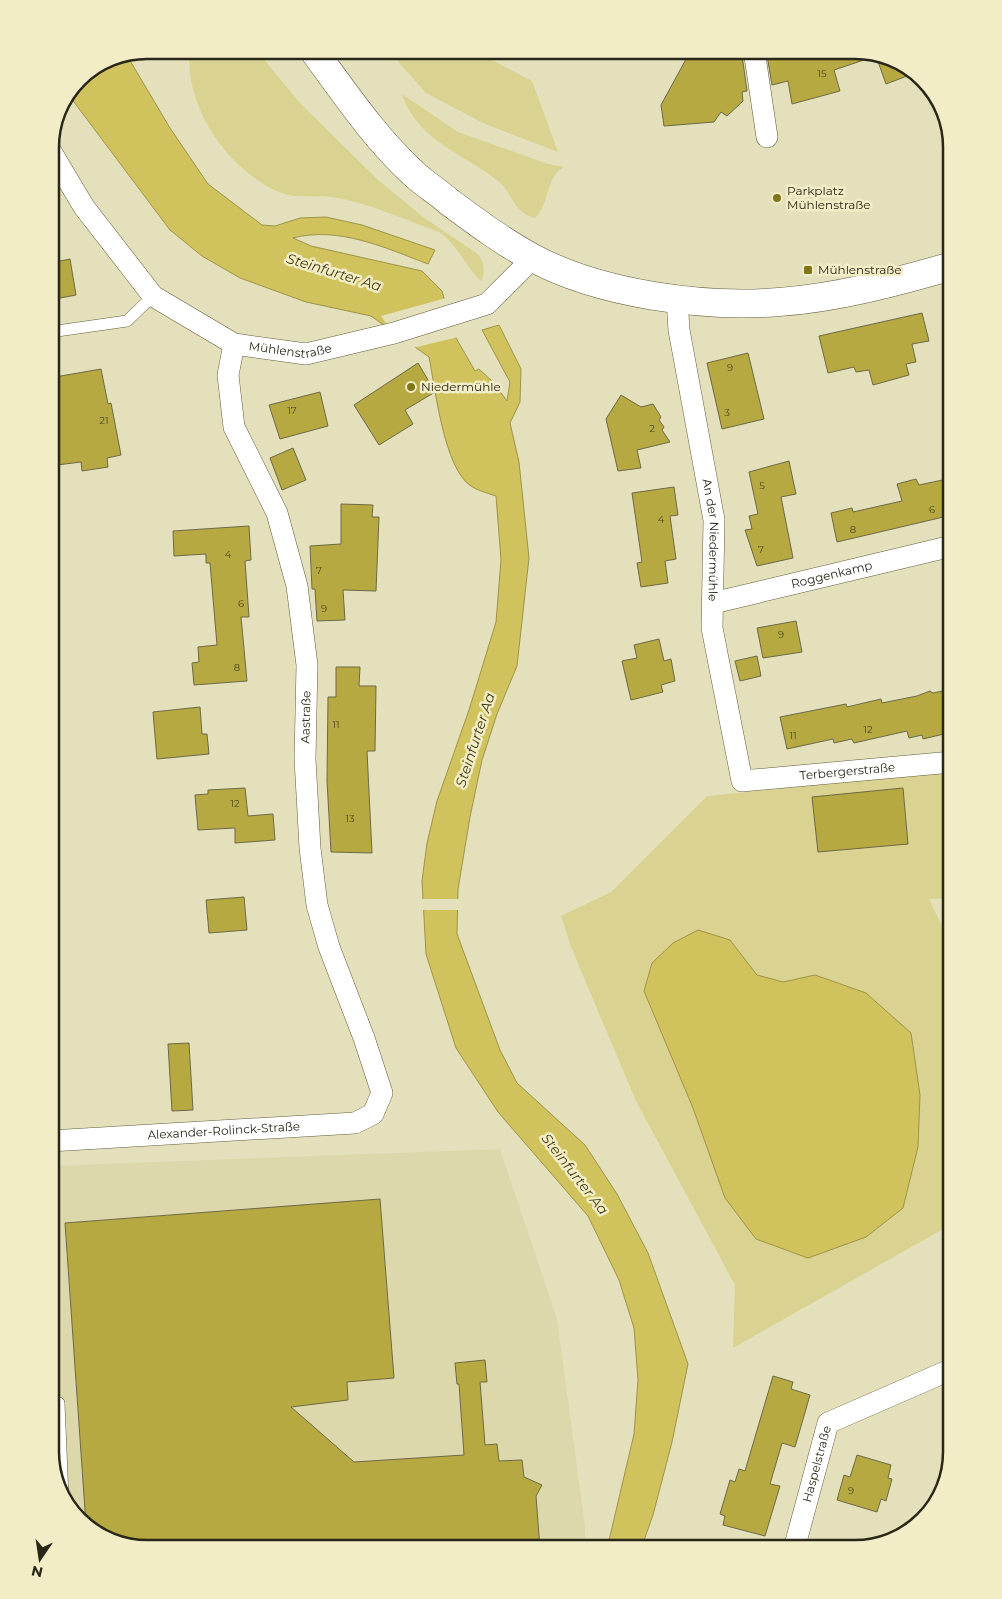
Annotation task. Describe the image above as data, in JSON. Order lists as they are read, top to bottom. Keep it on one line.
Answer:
{"streets":{"street":["Mühlenstraße","An der Niedermühle","Roggenkamp","Aastraße","Terbergerstraße","Alexander-Rolinck-Straße","Haspelstraße"]},"crossings":[["Mühlenstraße","Aastraße"],["An der Niedermühle","Roggenkamp"],["An der Niedermühle","Terbergerstraße"],["Aastraße","Alexander-Rolinck-Straße"]],"water":["Steinfurter Aa"],"places":{"other":["Parkplatz Mühlenstraße","Niedermühle"],"transit":["Mühlenstraße"]},"house_numbers":["15","9","17","3","21","2","5","6","4","8","7","4","7","6","9","9","8","11","12","11","12","13","9"],"north":"bottom"}
